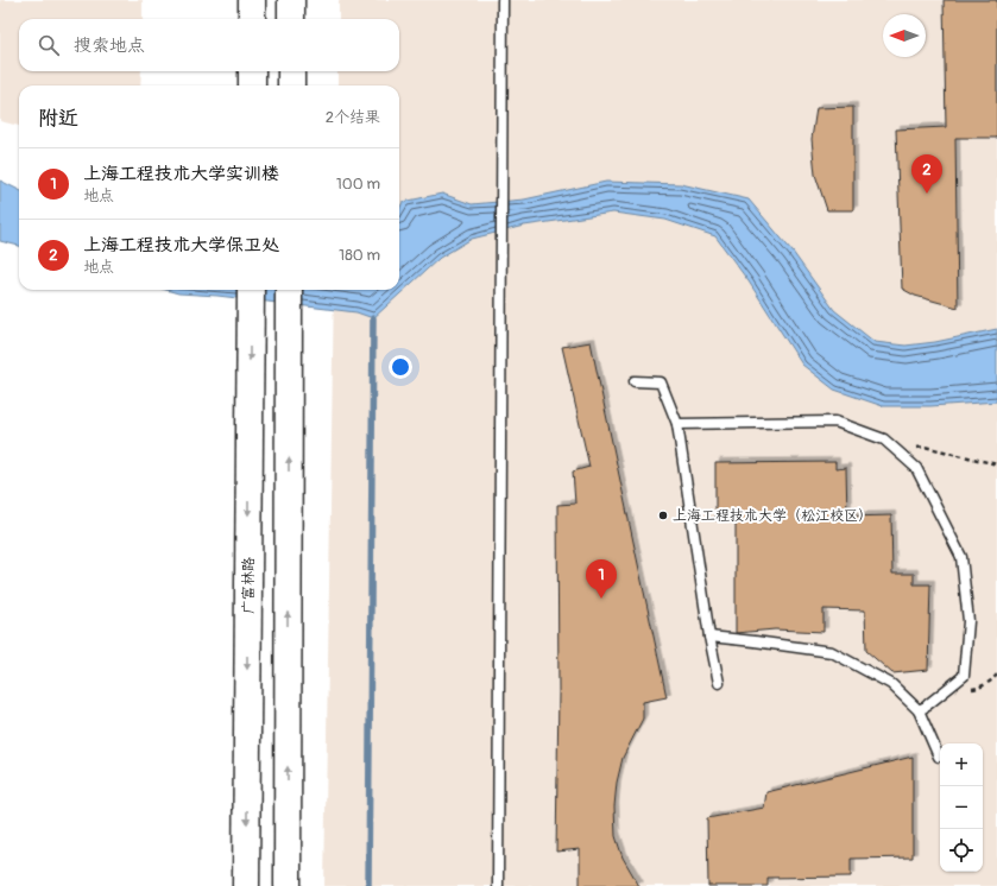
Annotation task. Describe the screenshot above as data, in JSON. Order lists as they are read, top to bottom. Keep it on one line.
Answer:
{"streets":{"main road":["广富林路"]},"places":["上海工程技术大学（松江校区）"],"north":"left","page":{"search":"搜索地点","heading":["附近","2个结果"],"list":[{"mark":"1","name":"上海工程技术大学实训楼","note":"地点","value":"100 m"},{"mark":"2","name":"上海工程技术大学保卫处","note":"地点","value":"180 m"}],"pins":["2","1"],"map_buttons":["+","−"]}}
